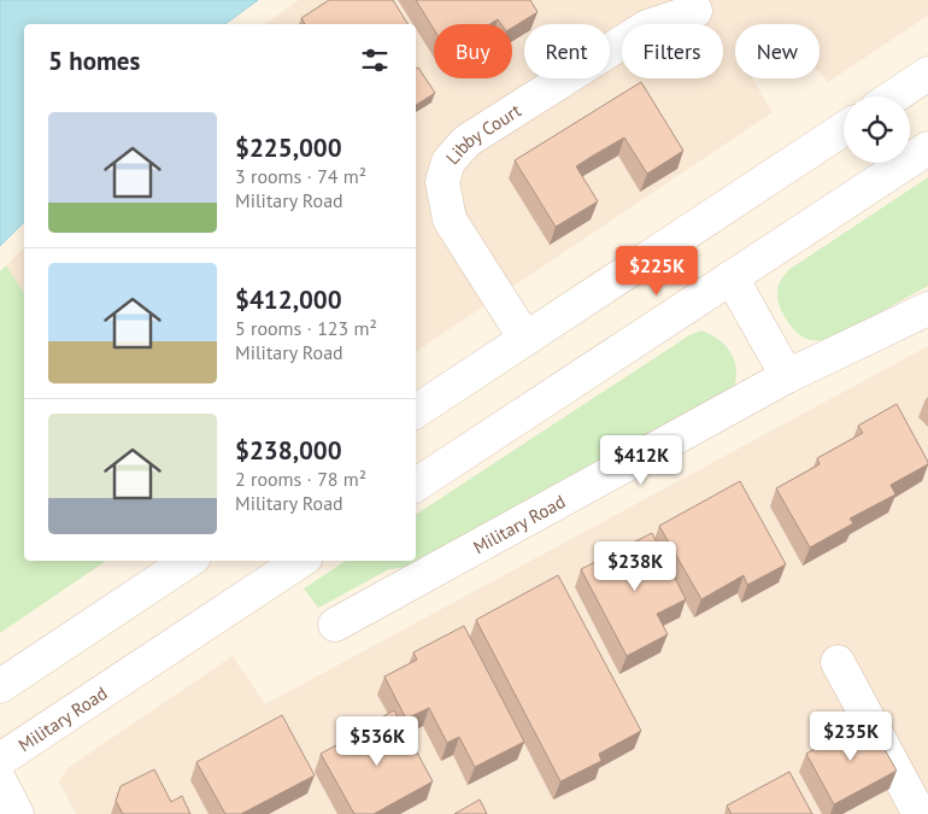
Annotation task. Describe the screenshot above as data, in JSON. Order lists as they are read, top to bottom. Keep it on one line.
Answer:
{"streets":{"main road":["Libby Court","Military Road"]},"page":{"chip":["Buy","Rent","Filters","New"],"heading":"5 homes","list":[{"name":"$225,000","note":"3 rooms · 74 m² · Military Road"},{"name":"$412,000","note":"5 rooms · 123 m² · Military Road"},{"name":"$238,000","note":"2 rooms · 78 m² · Military Road"}],"price":["$225K","$412K","$238K","$235K","$536K"]}}
